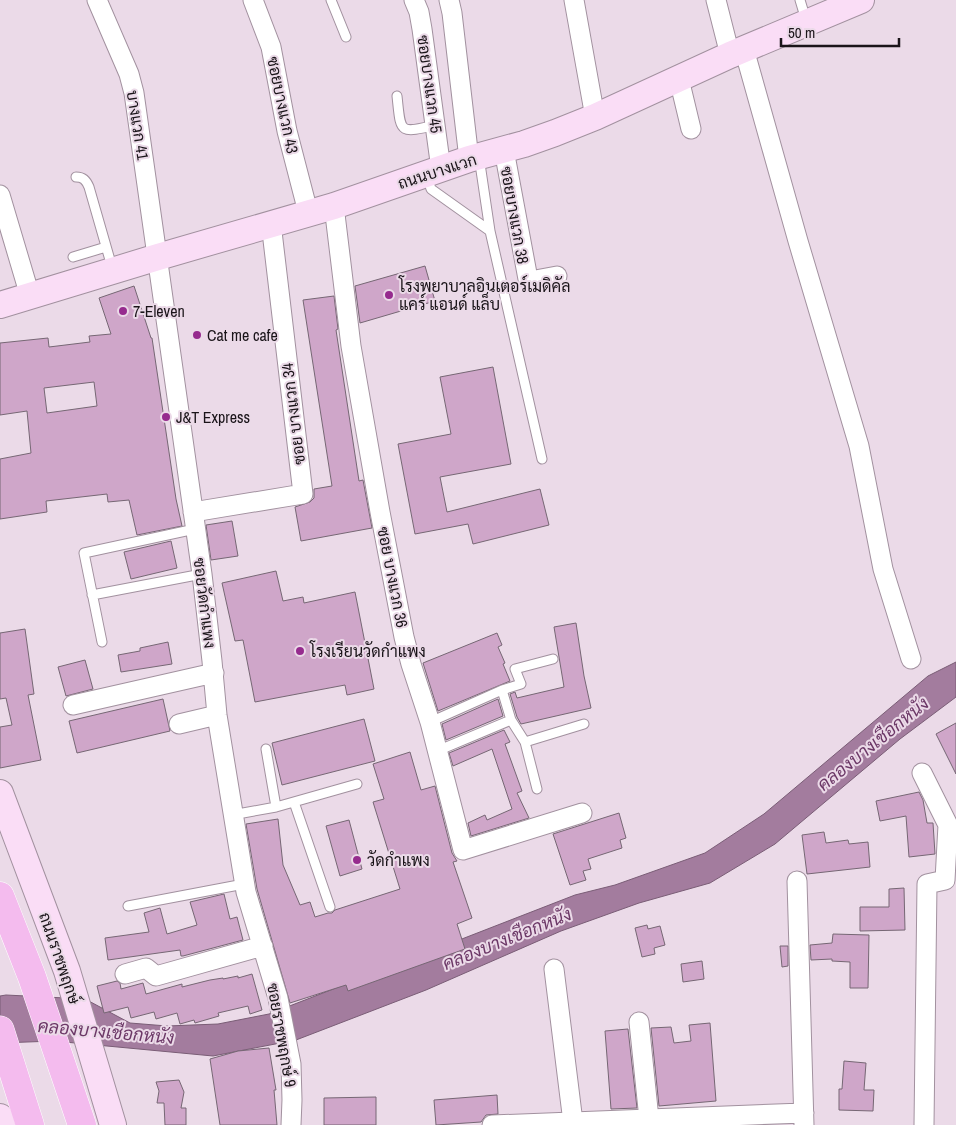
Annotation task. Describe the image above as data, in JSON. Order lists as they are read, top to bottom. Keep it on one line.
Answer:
{"streets":{"main road":["ถนนบางแวก","ถนนราชพฤกษ์"],"street":["ซอยบางแวก 45","ซอยบางแวก 43","บางแวก 41","ซอยบางแวก 38","ซอย บางแวก 34","ซอย บางแวก 36","ซอยวัดกำแพง","ซอยราชพฤกษ์ 9"]},"crossings":[["ซอยบางแวก 45","ถนนบางแวก"],["ซอยบางแวก 43","ถนนบางแวก"],["บางแวก 41","ถนนบางแวก"],["บางแวก 41","ซอยวัดกำแพง"],["ถนนบางแวก","ซอยบางแวก 38"],["ถนนบางแวก","ซอย บางแวก 34"],["ถนนบางแวก","ซอย บางแวก 36"],["ถนนบางแวก","ซอยวัดกำแพง"],["ซอย บางแวก 34","ซอยวัดกำแพง"],["ซอยวัดกำแพง","ซอยราชพฤกษ์ 9"]],"water":["คลองบางเชือกหนัง"],"places":["โรงพยาบาลอินเตอร์เมดิคัล แคร์ แอนด์ แล็บ","7-Eleven","Cat me cafe","J&T Express","โรงเรียนวัดกำแพง","วัดกำแพง"],"scale_bar":"50 m"}
